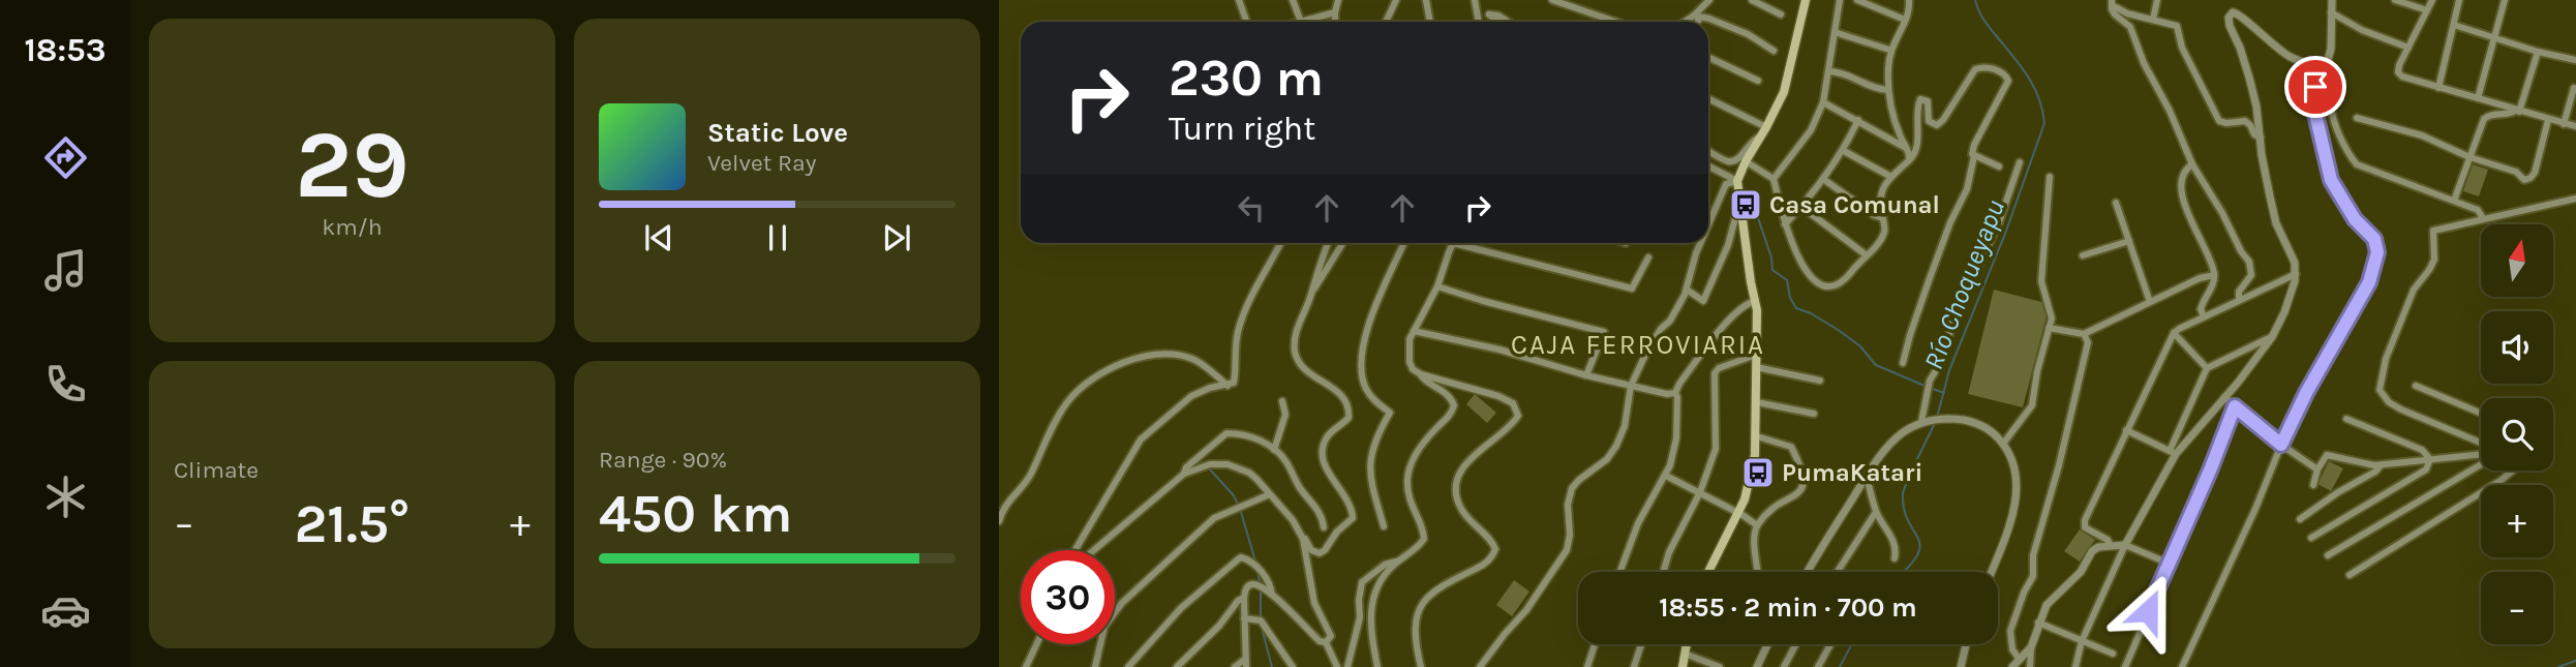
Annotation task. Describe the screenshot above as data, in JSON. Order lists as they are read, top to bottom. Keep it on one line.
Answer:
{"districts":["CAJA FERROVIARIA"],"water":["Río Choqueyapu"],"places":{"bus stop":["Casa Comunal","PumaKatari"]},"north":"top","page":{"tabs":"18:53","tile":[["29","km/h"],"Climate",["Range · 90%","450 km"]],"turn":["230 m","Turn right"],"song":["Static Love","Velvet Ray"],"map_buttons":["+","−"],"heat":["−","21.5°","+"],"limit":"30","trip":"18:55 · 2 min · 700 m"}}
